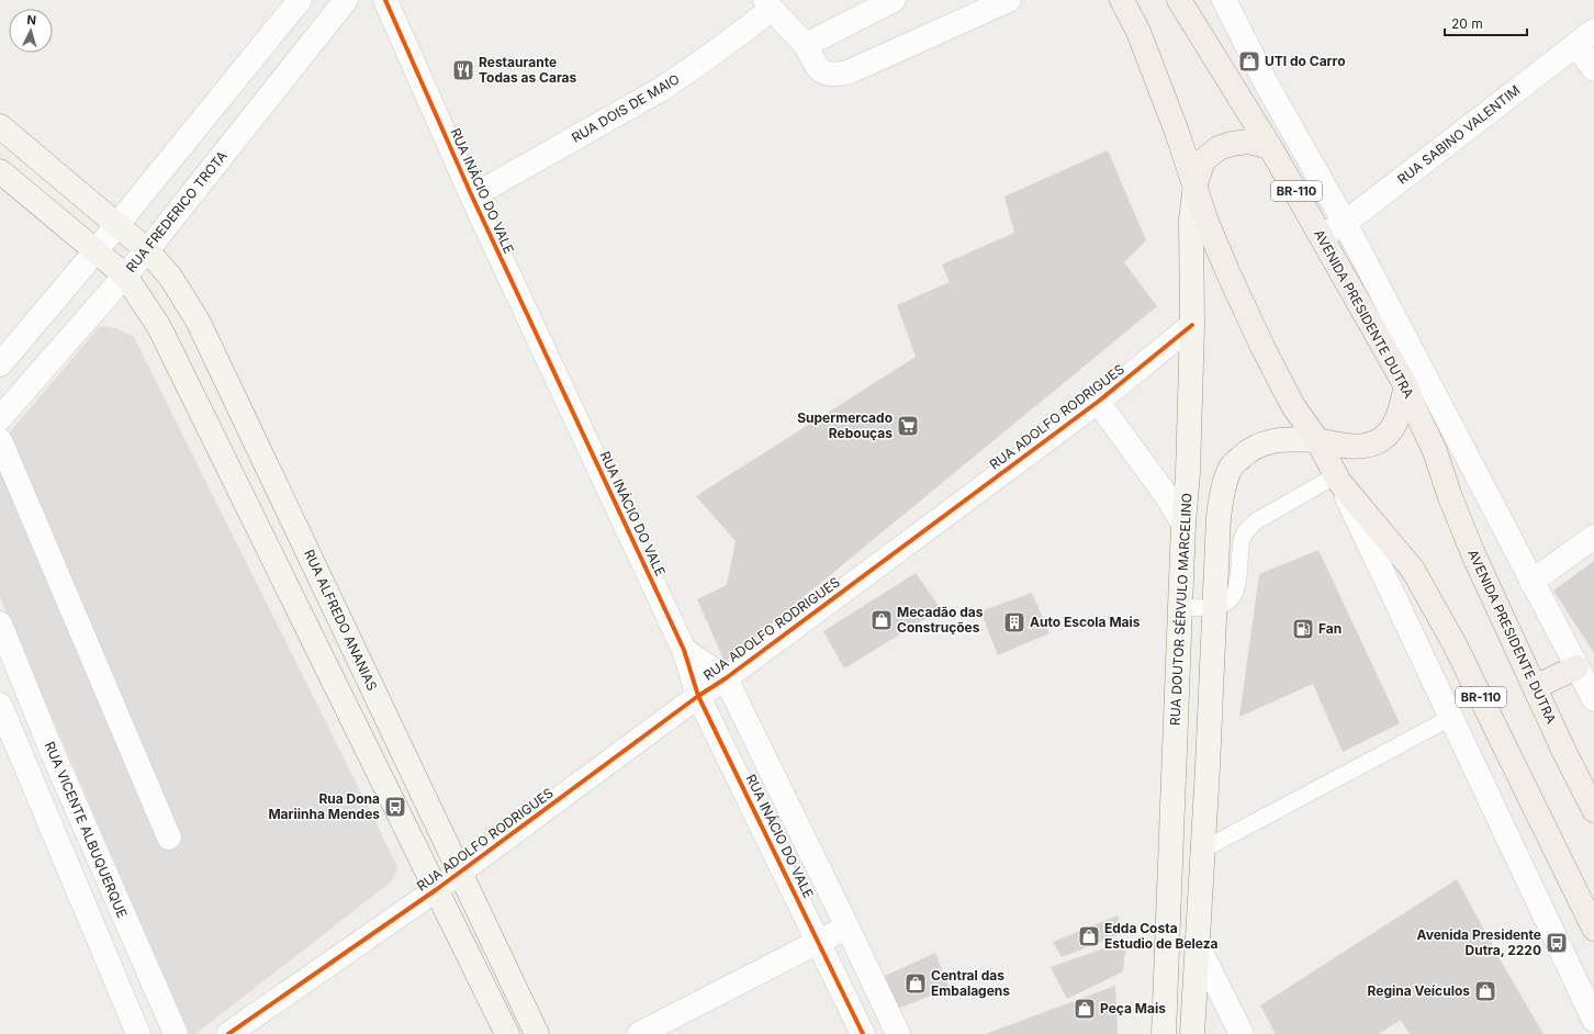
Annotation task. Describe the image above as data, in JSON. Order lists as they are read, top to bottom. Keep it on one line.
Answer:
{"streets":{"main road":["BR-110","AVENIDA PRESIDENTE DUTRA","RUA DOUTOR SÉRVULO MARCELINO","RUA ALFREDO ANANIAS"],"street":["RUA DOIS DE MAIO","RUA SABINO VALENTIM","RUA INÁCIO DO VALE","RUA FREDERICO TROTA","RUA ADOLFO RODRIGUES","RUA VICENTE ALBUQUERQUE"]},"crossings":[["RUA DOIS DE MAIO","RUA INÁCIO DO VALE"],["RUA SABINO VALENTIM","AVENIDA PRESIDENTE DUTRA"],["RUA INÁCIO DO VALE","RUA ADOLFO RODRIGUES"],["BR-110","RUA DOUTOR SÉRVULO MARCELINO"],["RUA FREDERICO TROTA","RUA ALFREDO ANANIAS"],["RUA ADOLFO RODRIGUES","RUA DOUTOR SÉRVULO MARCELINO"],["RUA ADOLFO RODRIGUES","RUA ALFREDO ANANIAS"]],"places":{"shop":["UTI do Carro","Mecadão das Construções","Edda Costa Estudio de Beleza","Central das Embalagens","Regina Veículos","Peça Mais"],"restaurant":["Restaurante Todas as Caras"],"supermarket":["Supermercado Rebouças"],"building":["Auto Escola Mais"],"fuel station":["Fan"],"bus stop":["Rua Dona Mariinha Mendes","Avenida Presidente Dutra, 2220"]},"scale_bar":"20 m","north":"top"}
